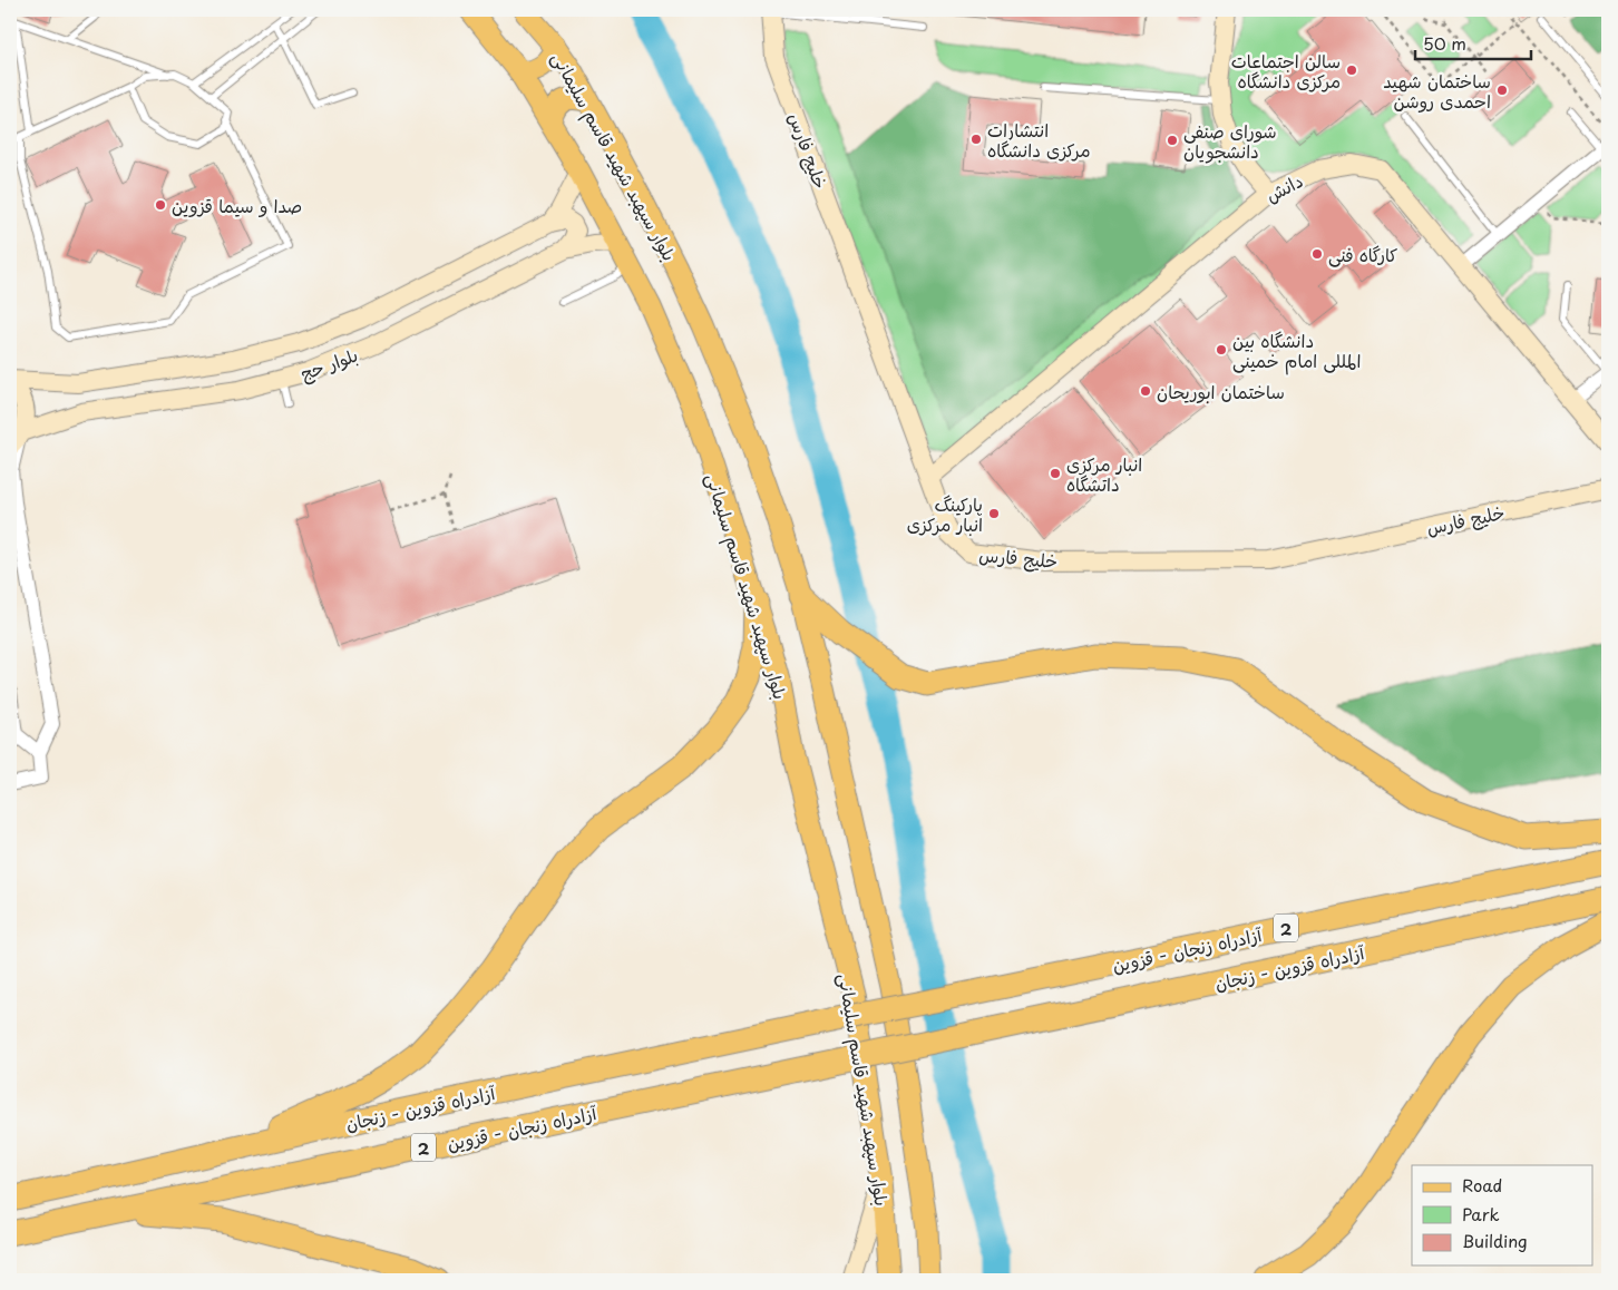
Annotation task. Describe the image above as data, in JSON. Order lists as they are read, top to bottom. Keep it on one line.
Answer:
{"streets":{"highway":["2","آزادراه زنجان - قزوین","آزادراه قزوین - زنجان"],"main road":["بلوار سپهبد شهید قاسم سلیمانی"],"street":["خلیج فارس","دانش","بلوار حج"]},"crossings":[["خلیج فارس","دانش"],["بلوار سپهبد شهید قاسم سلیمانی","بلوار حج"],["آزادراه زنجان - قزوین","آزادراه قزوین - زنجان"]],"places":["سالن اجتماعات مرکزی دانشگاه","ساختمان شهید احمدی روشن","انتشارات مرکزی دانشگاه","شورای صنفی دانشجویان","صدا و سیما قزوین","کارگاه فنی","دانشگاه بین المللی امام خمینی","ساختمان ابوریحان","انبار مرکزی داتشگاه","پارکینگ انبار مرکزی"],"legend":["Road","Park","Building"],"scale_bar":"50 m"}
